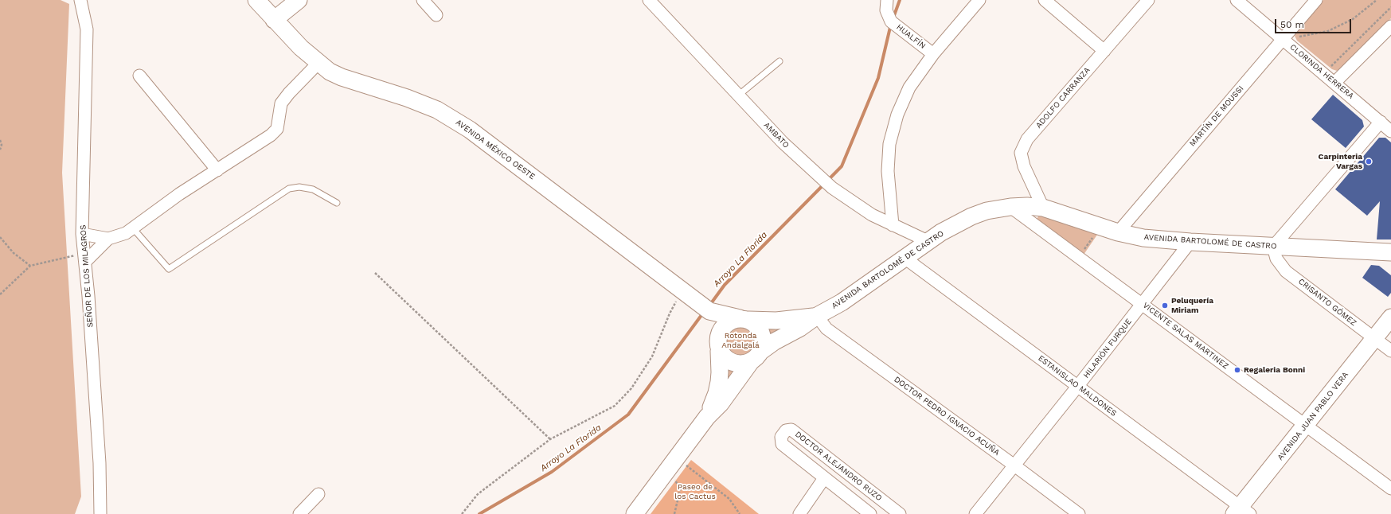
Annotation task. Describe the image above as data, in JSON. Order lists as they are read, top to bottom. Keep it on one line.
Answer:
{"streets":{"main road":["AVENIDA MÉXICO OESTE","AVENIDA BARTOLOMÉ DE CASTRO","AVENIDA JUAN PABLO VERA"],"street":["HUALFÍN","CLORINDA HERRERA","ADOLFO CARRANZA","MARTÍN DE MOUSSI","AMBATO","SEÑOR DE LOS MILAGROS","CRISANTO GÓMEZ","VICENTE SALAS MARTINEZ","HILARIÓN FURQUE","ESTANISLAO MALDONES","DOCTOR PEDRO IGNACIO ACUÑA","DOCTOR ALEJANDRO RUZO"]},"crossings":[["CLORINDA HERRERA","MARTÍN DE MOUSSI"],["ADOLFO CARRANZA","AVENIDA BARTOLOMÉ DE CASTRO"],["MARTÍN DE MOUSSI","AVENIDA BARTOLOMÉ DE CASTRO"],["AMBATO","AVENIDA BARTOLOMÉ DE CASTRO"],["AVENIDA MÉXICO OESTE","AVENIDA BARTOLOMÉ DE CASTRO"],["AVENIDA BARTOLOMÉ DE CASTRO","CRISANTO GÓMEZ"],["AVENIDA BARTOLOMÉ DE CASTRO","VICENTE SALAS MARTINEZ"],["AVENIDA BARTOLOMÉ DE CASTRO","HILARIÓN FURQUE"],["AVENIDA BARTOLOMÉ DE CASTRO","ESTANISLAO MALDONES"],["AVENIDA BARTOLOMÉ DE CASTRO","DOCTOR PEDRO IGNACIO ACUÑA"],["CRISANTO GÓMEZ","AVENIDA JUAN PABLO VERA"],["VICENTE SALAS MARTINEZ","HILARIÓN FURQUE"],["VICENTE SALAS MARTINEZ","AVENIDA JUAN PABLO VERA"],["HILARIÓN FURQUE","ESTANISLAO MALDONES"],["HILARIÓN FURQUE","DOCTOR PEDRO IGNACIO ACUÑA"],["ESTANISLAO MALDONES","AVENIDA JUAN PABLO VERA"]],"water":["Arroyo La Florida"],"parks":["Rotonda Andalgalá","Paseo de los Cactus"],"places":["Carpinteria Vargas","Peluquería Miriam","Regaleria Bonni"],"scale_bar":"50 m"}
